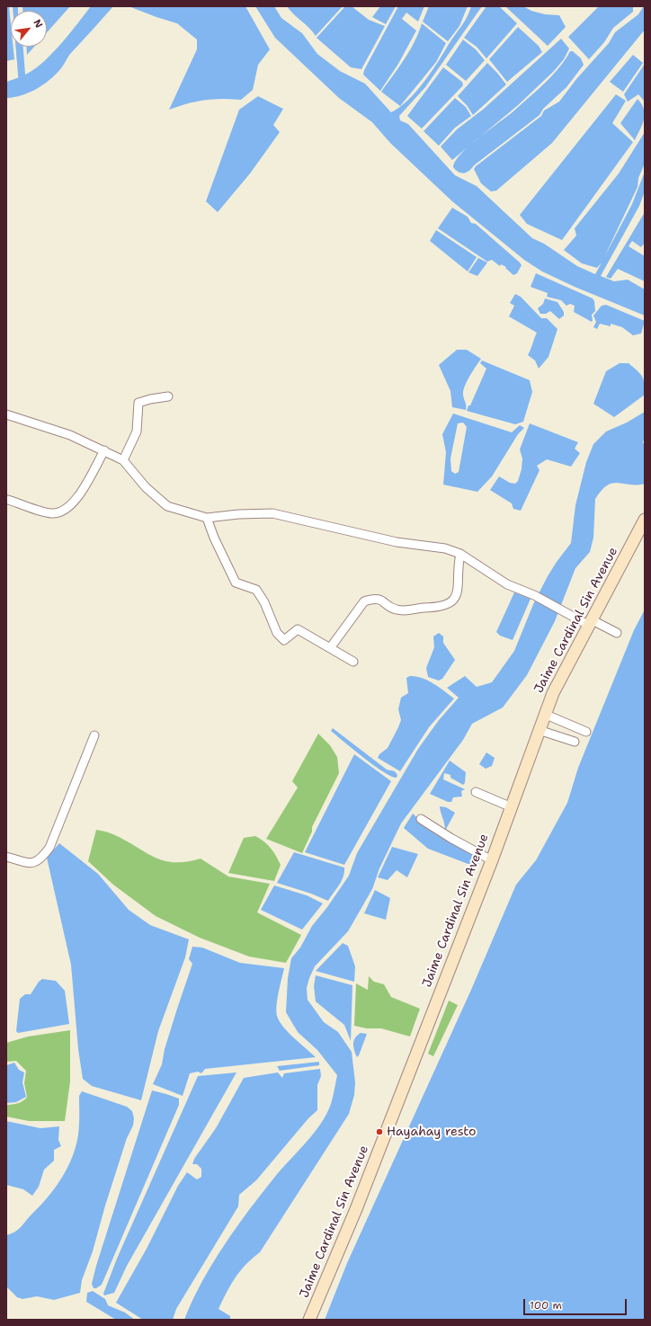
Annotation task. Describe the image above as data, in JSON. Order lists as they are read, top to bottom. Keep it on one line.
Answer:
{"streets":{"main road":["Jaime Cardinal Sin Avenue"]},"places":["Hayahay resto"],"scale_bar":"100 m","north":"top right"}
